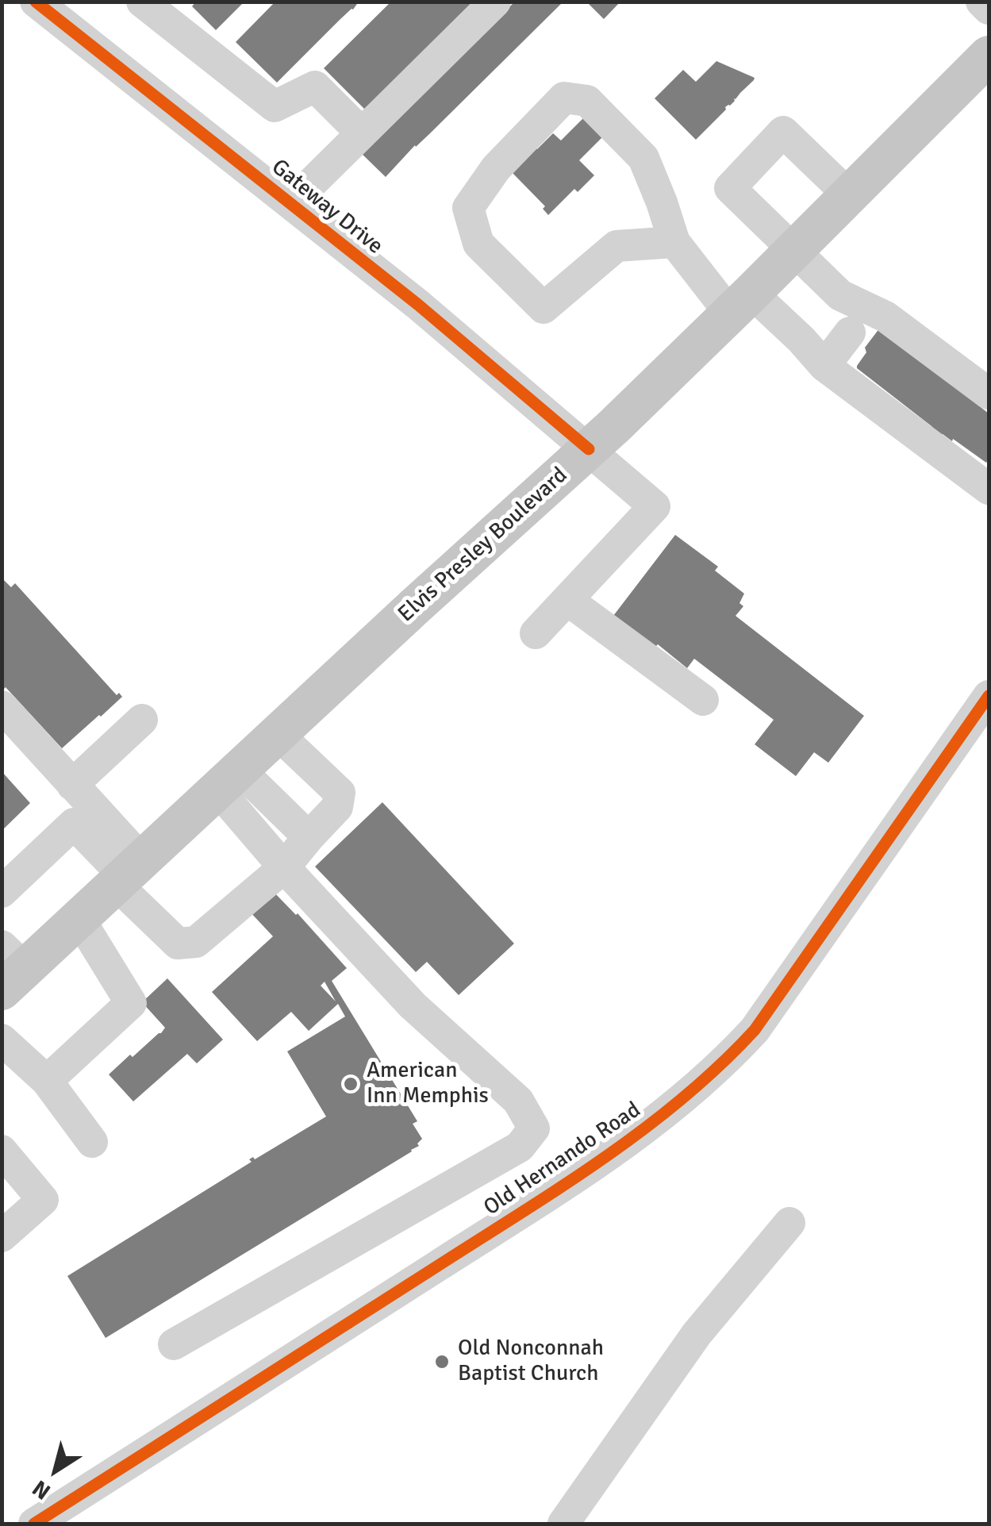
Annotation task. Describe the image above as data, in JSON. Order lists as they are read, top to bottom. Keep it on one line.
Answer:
{"streets":{"main road":["Elvis Presley Boulevard"],"street":["Gateway Drive","Old Hernando Road"]},"crossings":[["Gateway Drive","Elvis Presley Boulevard"]],"places":["American Inn Memphis","Old Nonconnah Baptist Church"],"north":"bottom left"}
